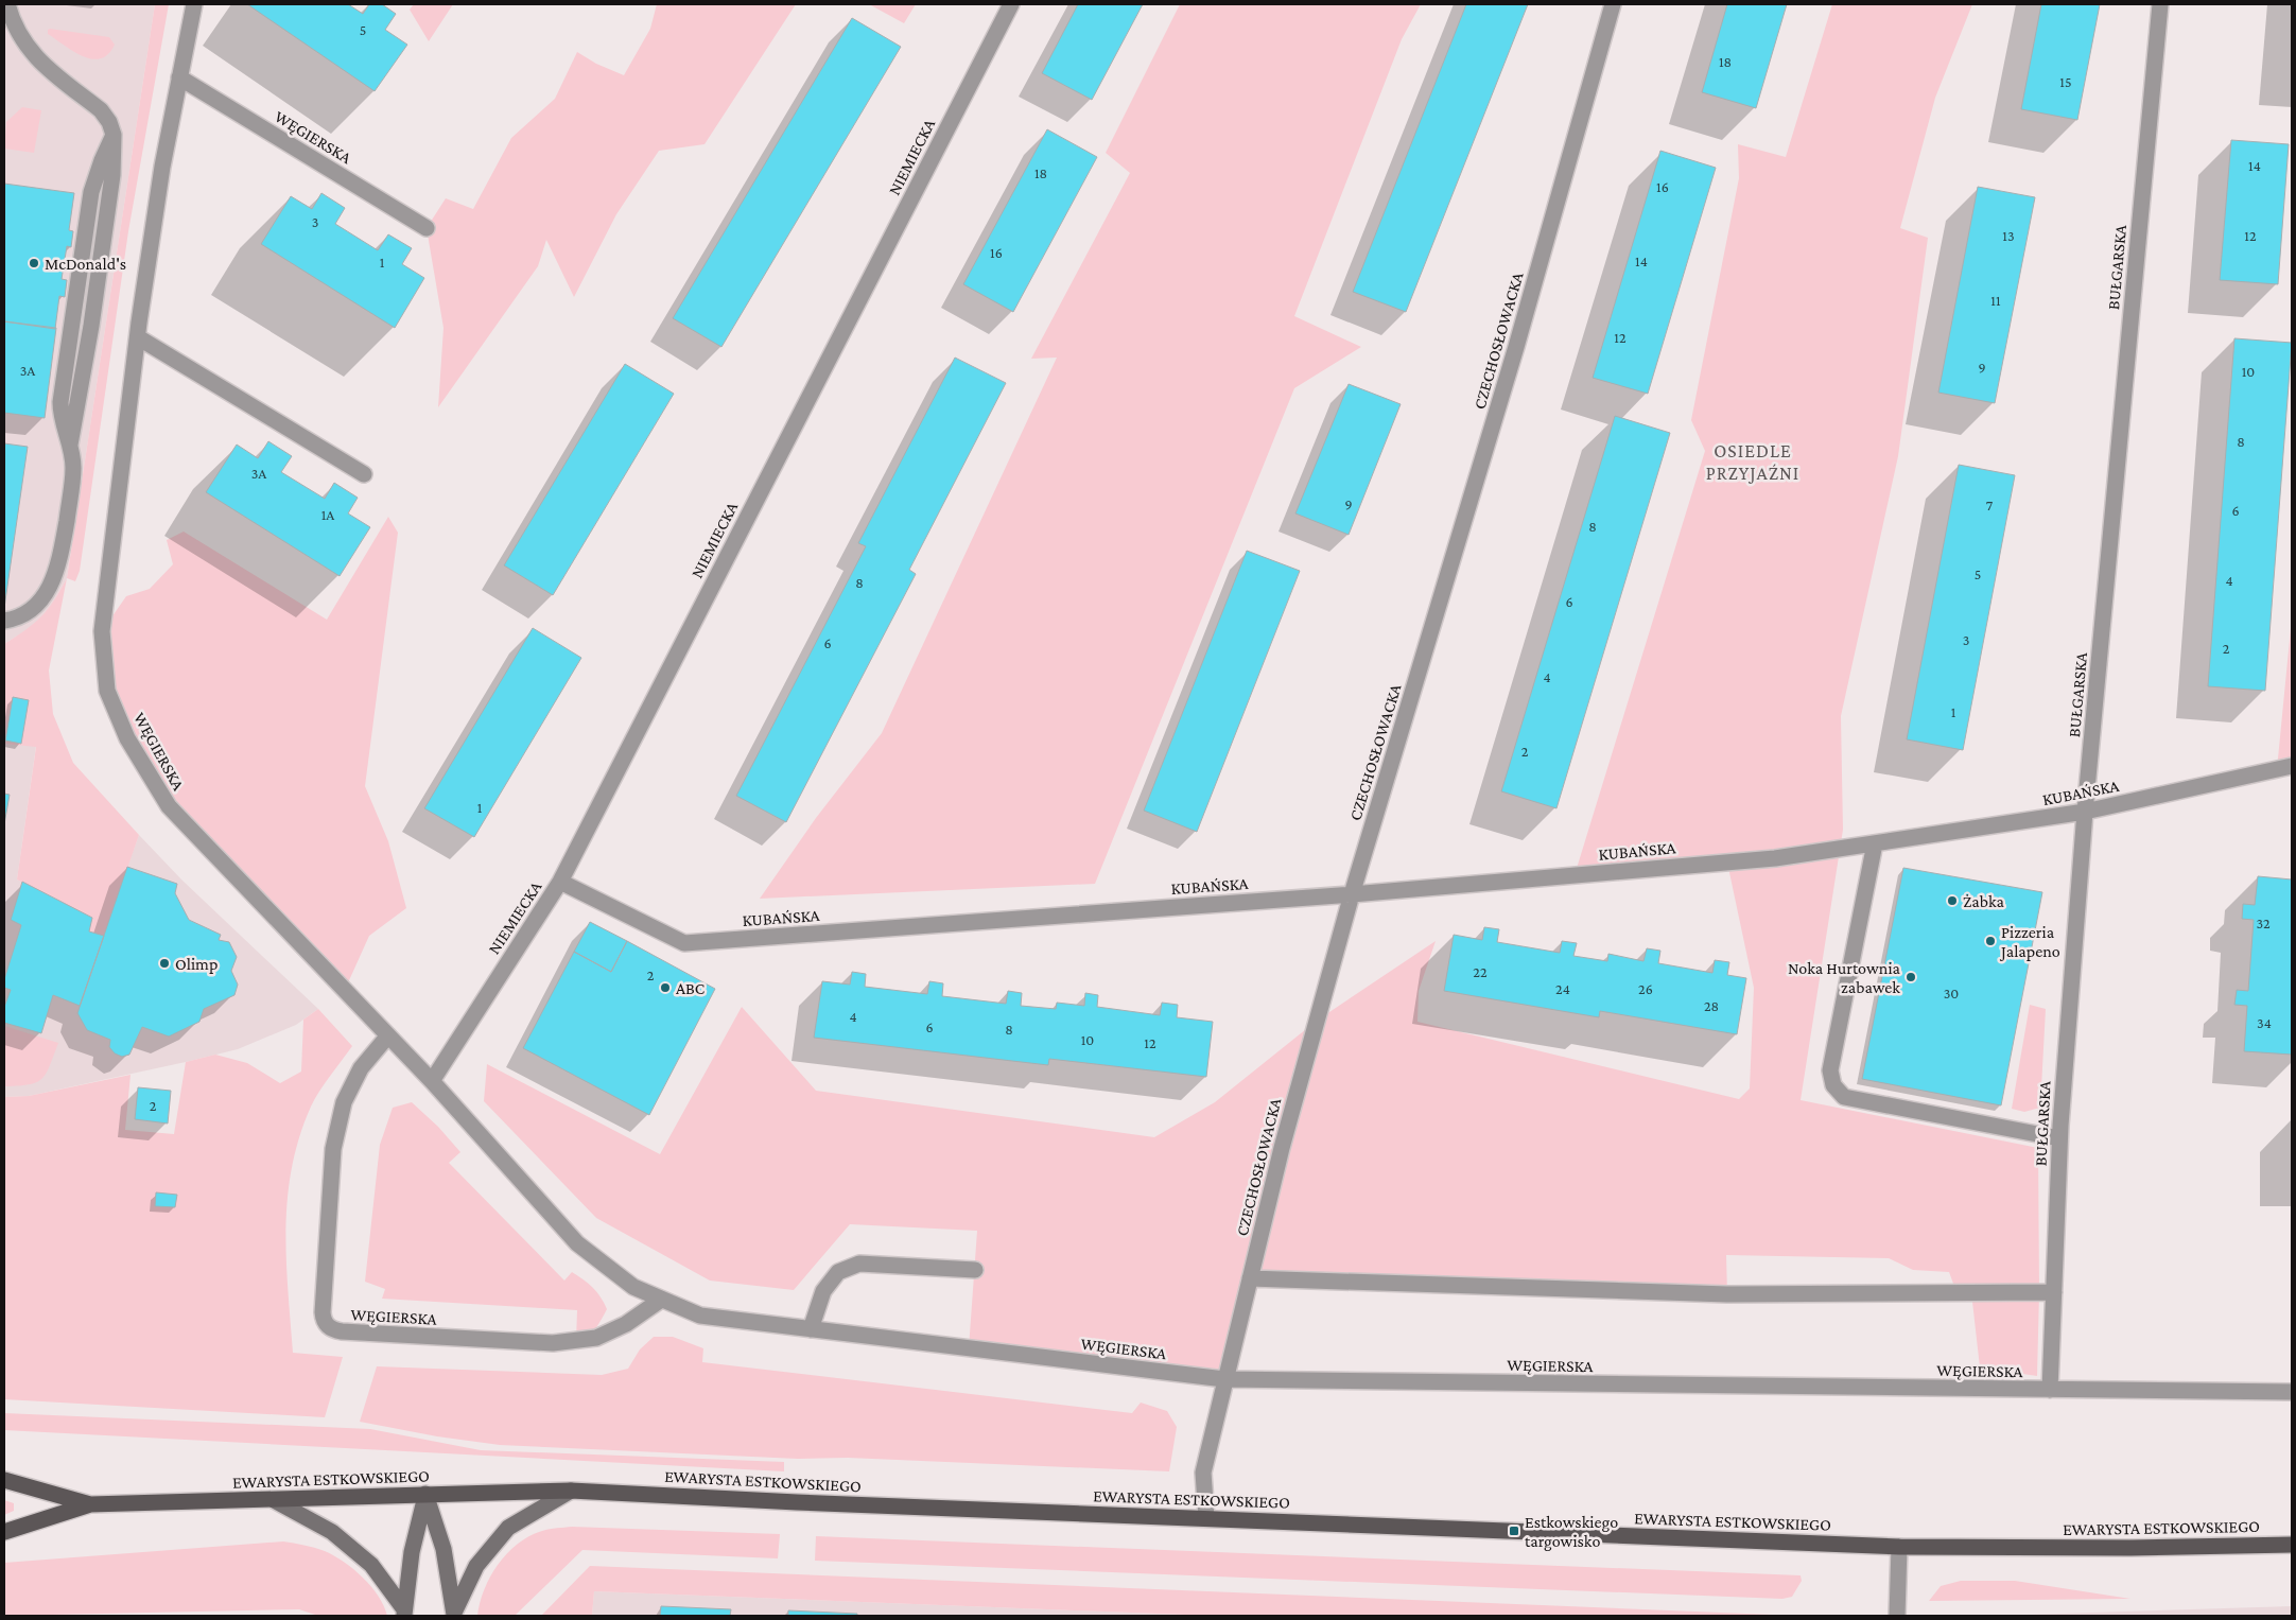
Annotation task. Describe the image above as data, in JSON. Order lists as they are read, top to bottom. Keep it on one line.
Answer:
{"streets":{"main road":["EWARYSTA ESTKOWSKIEGO"],"street":["WĘGIERSKA","NIEMIECKA","BUŁGARSKA","CZECHOSŁOWACKA","KUBAŃSKA"]},"crossings":[["WĘGIERSKA","NIEMIECKA"],["WĘGIERSKA","BUŁGARSKA"],["WĘGIERSKA","CZECHOSŁOWACKA"],["NIEMIECKA","KUBAŃSKA"],["BUŁGARSKA","KUBAŃSKA"],["CZECHOSŁOWACKA","KUBAŃSKA"],["CZECHOSŁOWACKA","EWARYSTA ESTKOWSKIEGO"]],"districts":["OSIEDLE PRZYJAŹNI"],"places":{"other":["McDonald's","Żabka","Pizzeria Jalapeno","Olimp","Noka Hurtownia zabawek","ABC"],"transit":["Estkowskiego targowisko"]},"house_numbers":["5","18","15","14","18","16","3","13","12","16","14","1","11","12","9","3A","10","8","3A","9","7","6","1A","8","5","4","8","6","3","6","2","4","1","2","1","32","22","2","24","26","30","28","4","34","6","8","10","12","2"]}
